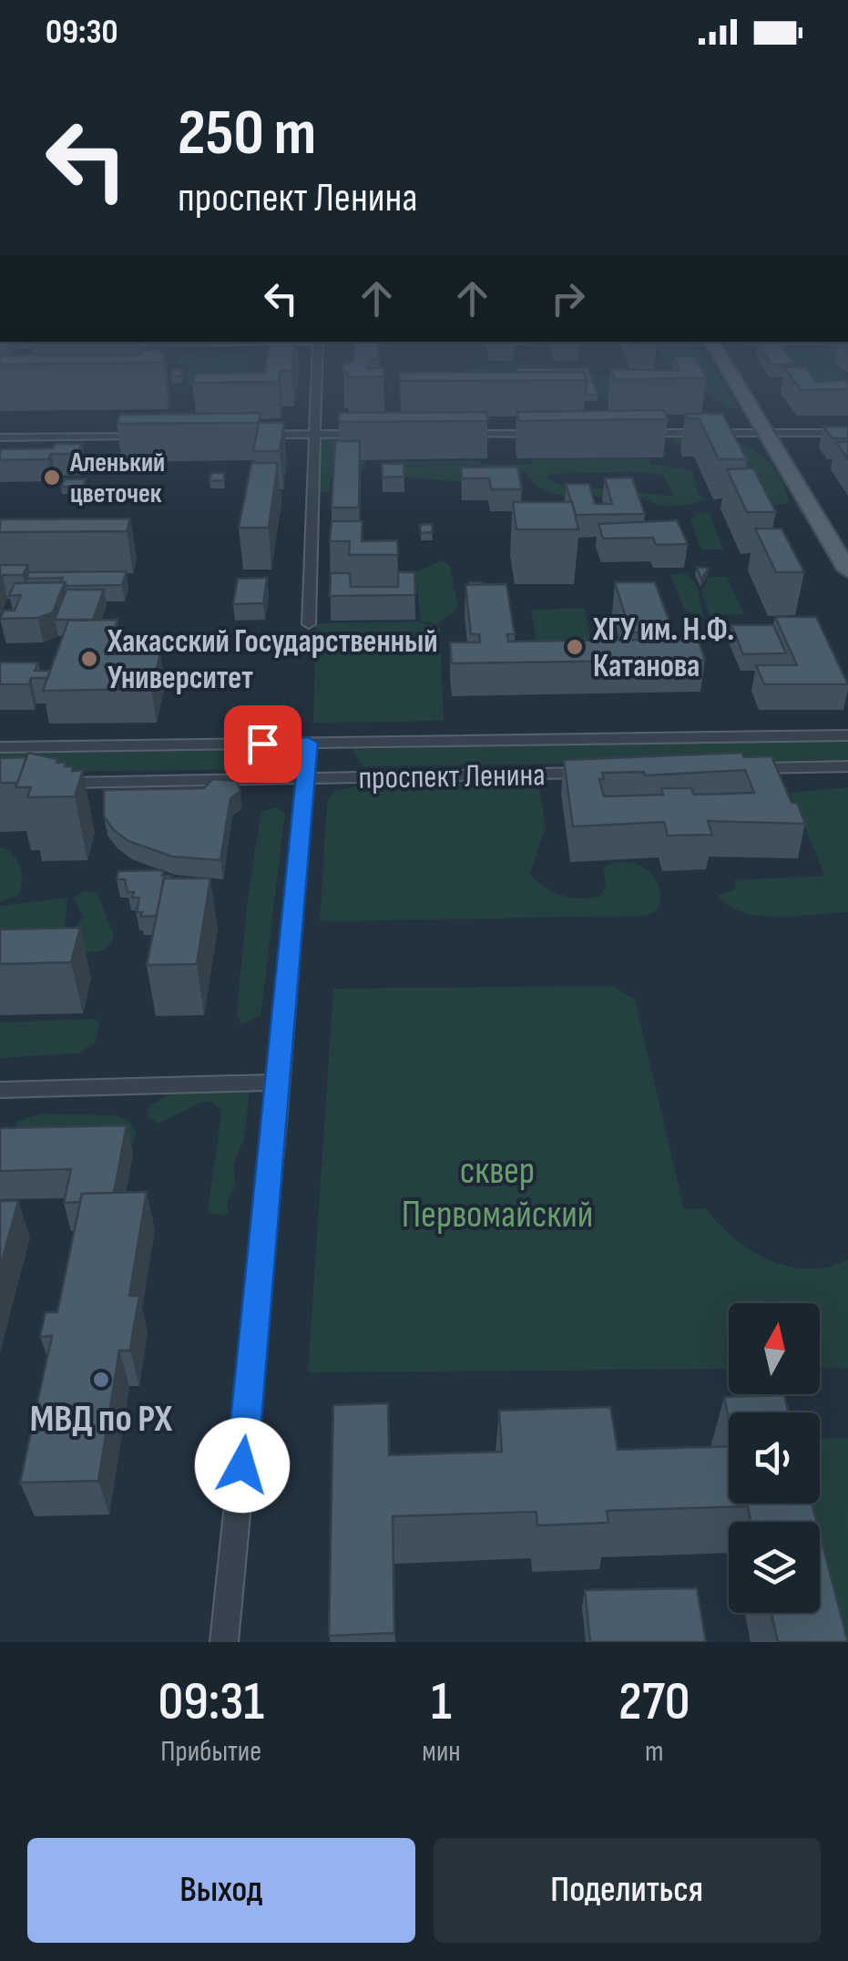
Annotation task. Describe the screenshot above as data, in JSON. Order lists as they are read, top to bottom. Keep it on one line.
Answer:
{"streets":{"street":["проспект Ленина"]},"parks":["сквер Первомайский"],"places":["Аленький цветочек","ХГУ им. Н.Ф. Катанова","Хакасский Государственный Университет","МВД по РХ"],"north":"top","page":{"status":"09:30","turn":["250 m","проспект Ленина"],"eta":["09:31","Прибытие","1","мин","270","m"],"buttons":["Выход","Поделиться"]}}
